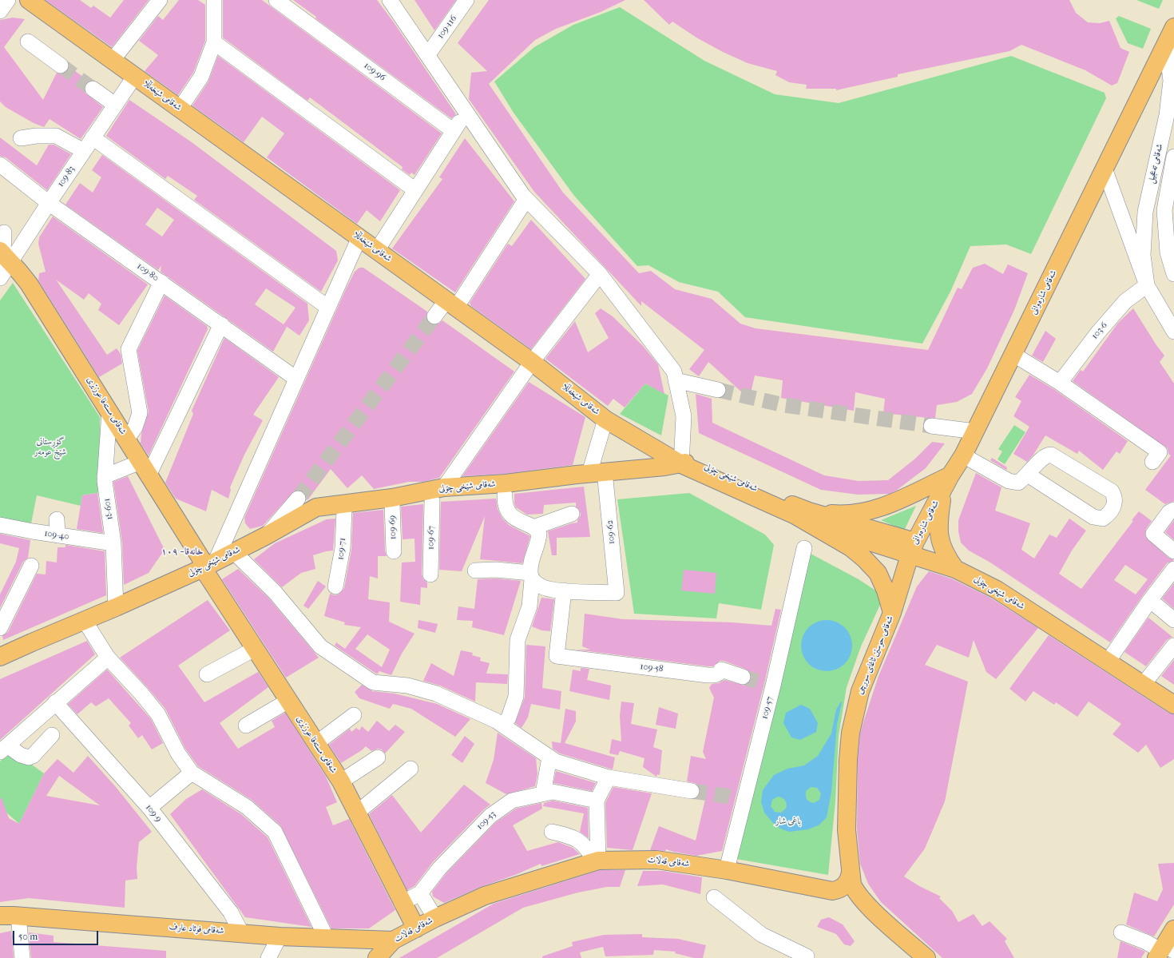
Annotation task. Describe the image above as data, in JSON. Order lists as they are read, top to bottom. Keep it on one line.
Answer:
{"streets":{"main road":["شەقامی شێخەڵڵا","شەقامی شارەوانی","شەقامی مستەفا عوزێری","شەقامی شێخی چۆلی","شەقامی حوسێن ئاغای سورچی","شەقامی قەڵات","شەقامی فوئاد عارف"],"street":["109-116","109-96","شەقامی تەعجیل","109-83","109-80","103-6","109-31","109-69","109-62","109-40","109-67","109-71","109-58","109-57","109-9","109-53"]},"crossings":[["شەقامی شێخەڵڵا","109-83"],["شەقامی شێخەڵڵا","شەقامی شێخی چۆلی"],["شەقامی شێخەڵڵا","109-62"],["شەقامی تەعجیل","شەقامی شارەوانی"],["شەقامی تەعجیل","103-6"],["109-83","109-80"],["109-83","شەقامی مستەفا عوزێری"],["شەقامی شارەوانی","شەقامی شێخی چۆلی"],["شەقامی شارەوانی","شەقامی حوسێن ئاغای سورچی"],["شەقامی مستەفا عوزێری","شەقامی شێخی چۆلی"],["شەقامی مستەفا عوزێری","109-31"],["شەقامی مستەفا عوزێری","109-53"],["شەقامی مستەفا عوزێری","شەقامی قەڵات"],["شەقامی شێخی چۆلی","109-31"],["شەقامی شێخی چۆلی","109-62"],["شەقامی شێخی چۆلی","شەقامی حوسێن ئاغای سورچی"],["109-31","109-40"],["109-62","109-58"],["شەقامی حوسێن ئاغای سورچی","شەقامی قەڵات"],["109-9","شەقامی فوئاد عارف"],["شەقامی قەڵات","شەقامی فوئاد عارف"]],"districts":["خانەقا - ١٠٩"],"parks":["گۆڕستانی شێخ عومەر","باغی شار"],"scale_bar":"50 m"}
